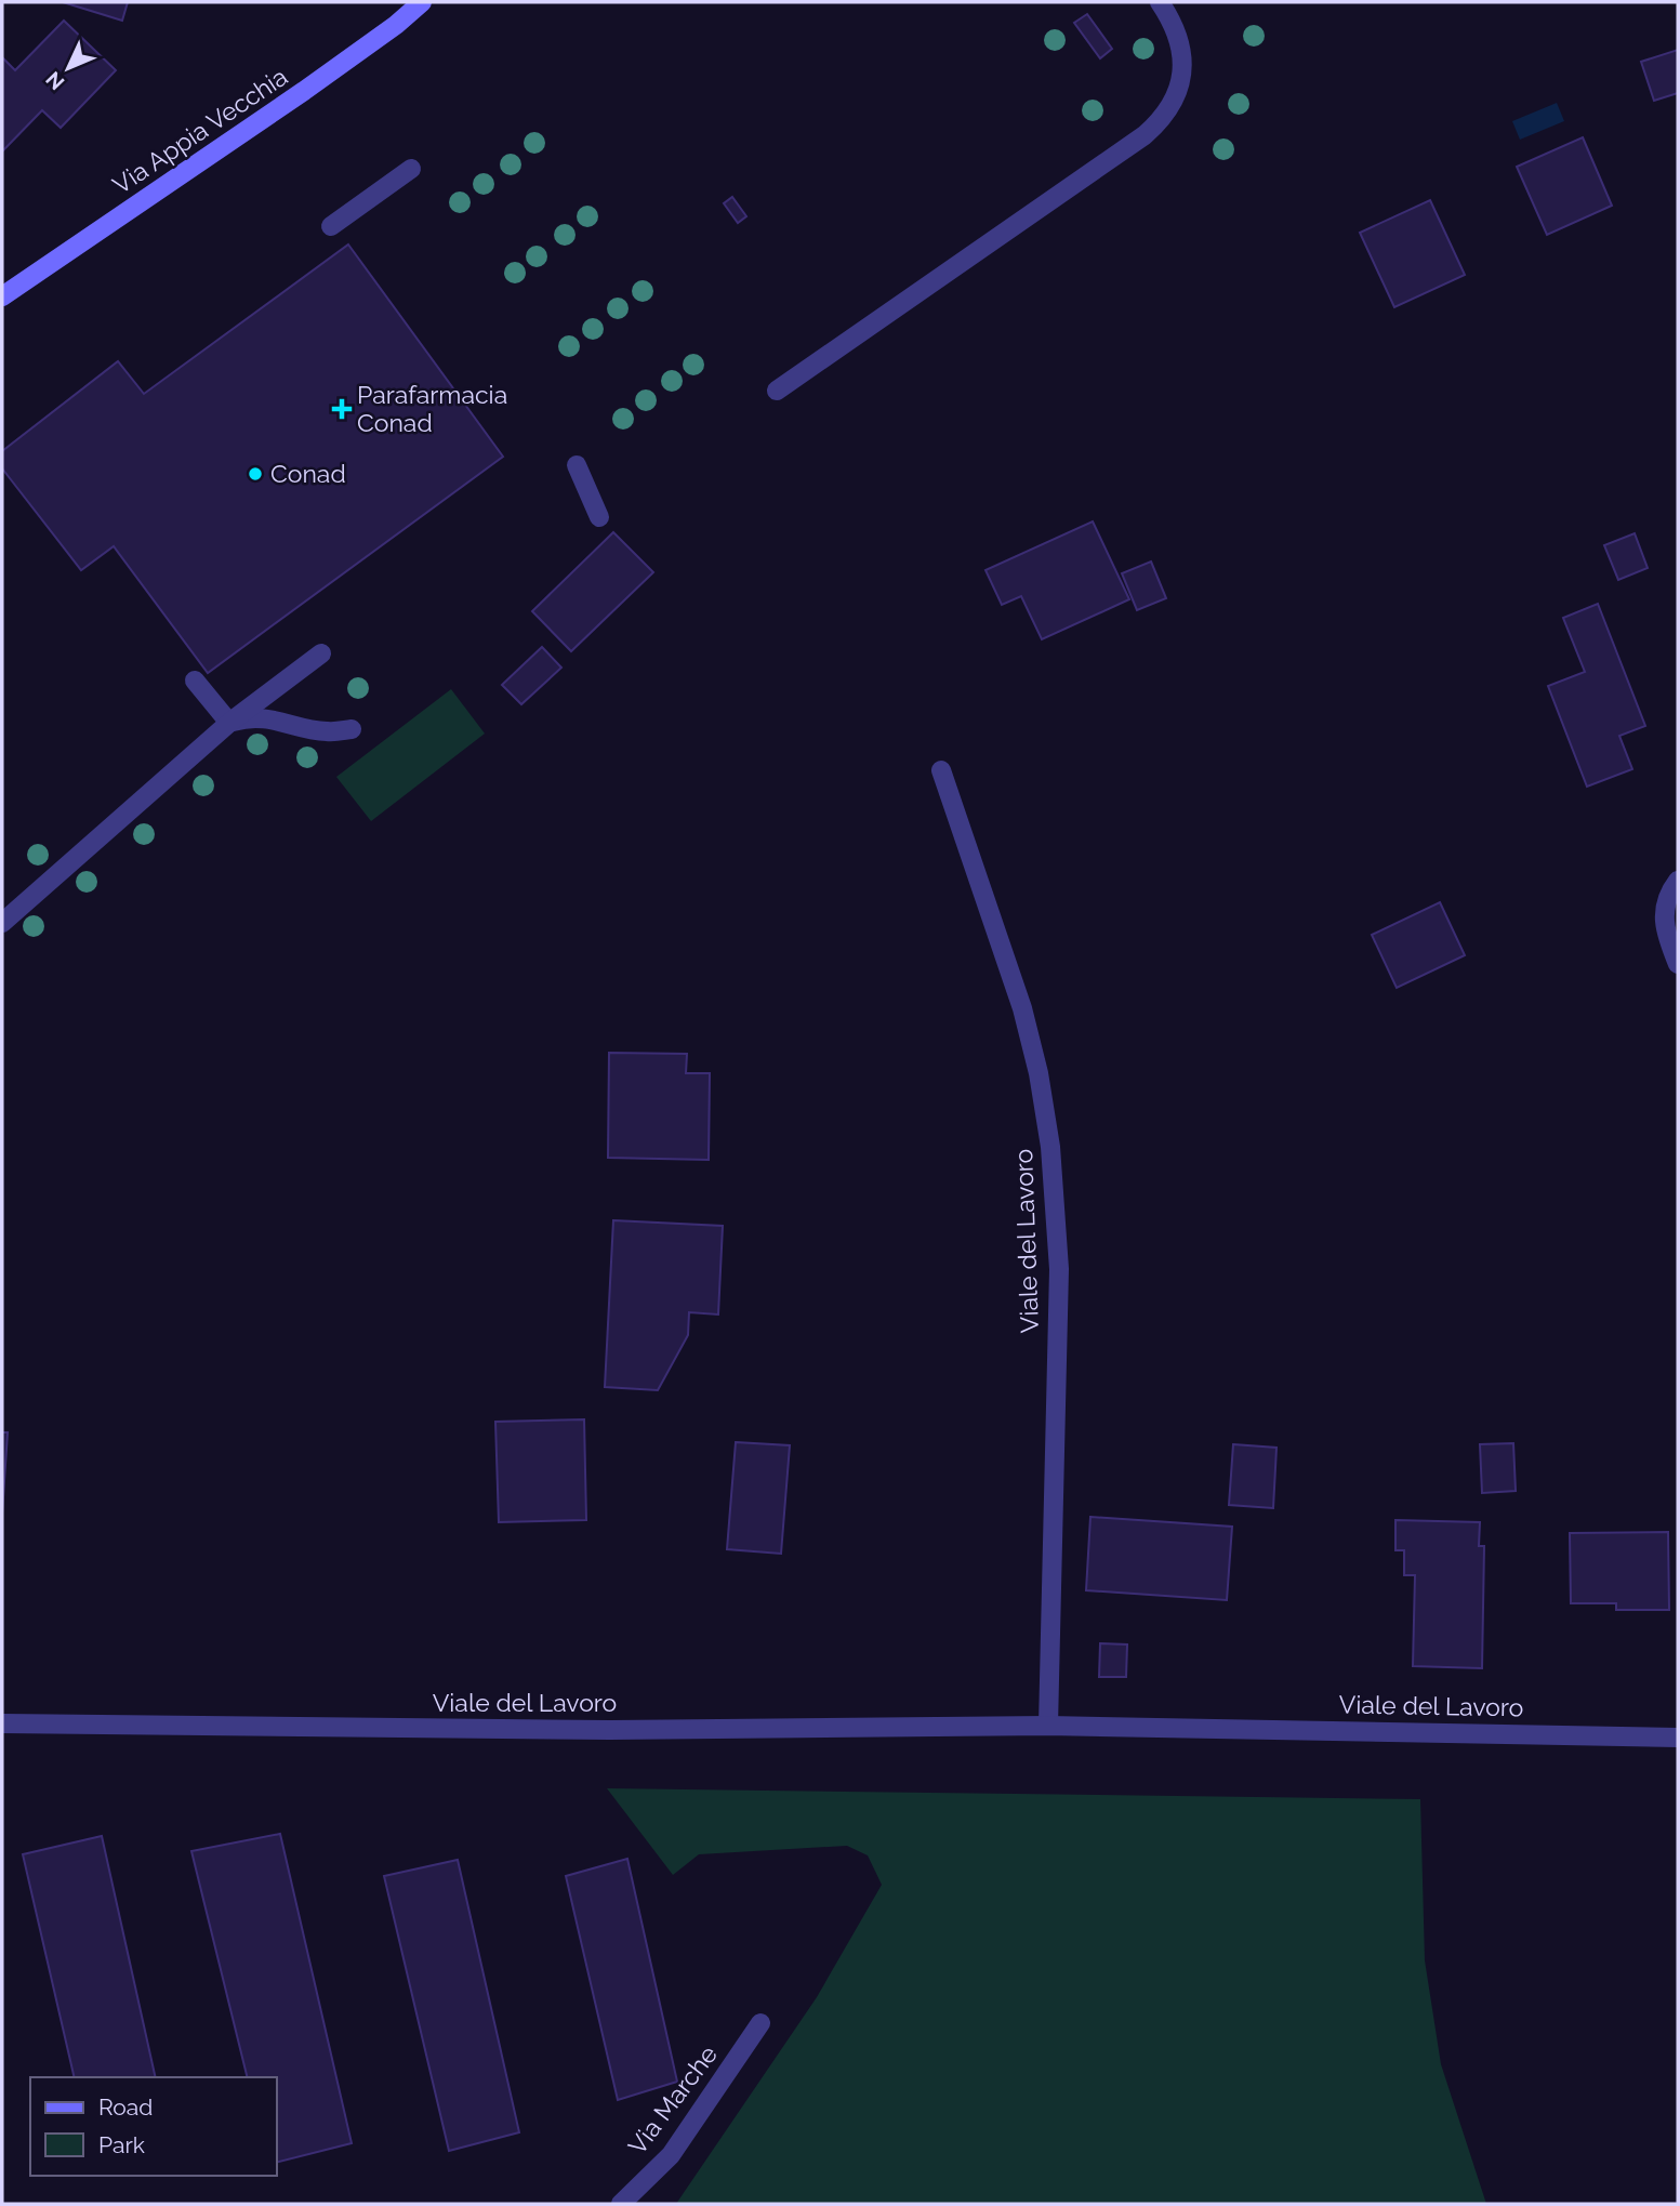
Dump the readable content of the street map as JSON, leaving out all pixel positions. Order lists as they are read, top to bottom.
{
  "streets": {
    "main road": ["Via Appia Vecchia"],
    "street": ["Viale del Lavoro", "Via Marche"]
  },
  "places": {
    "health": ["Parafarmacia Conad"],
    "other": ["Conad"]
  },
  "legend": ["Road", "Park"],
  "north": "bottom left"
}
